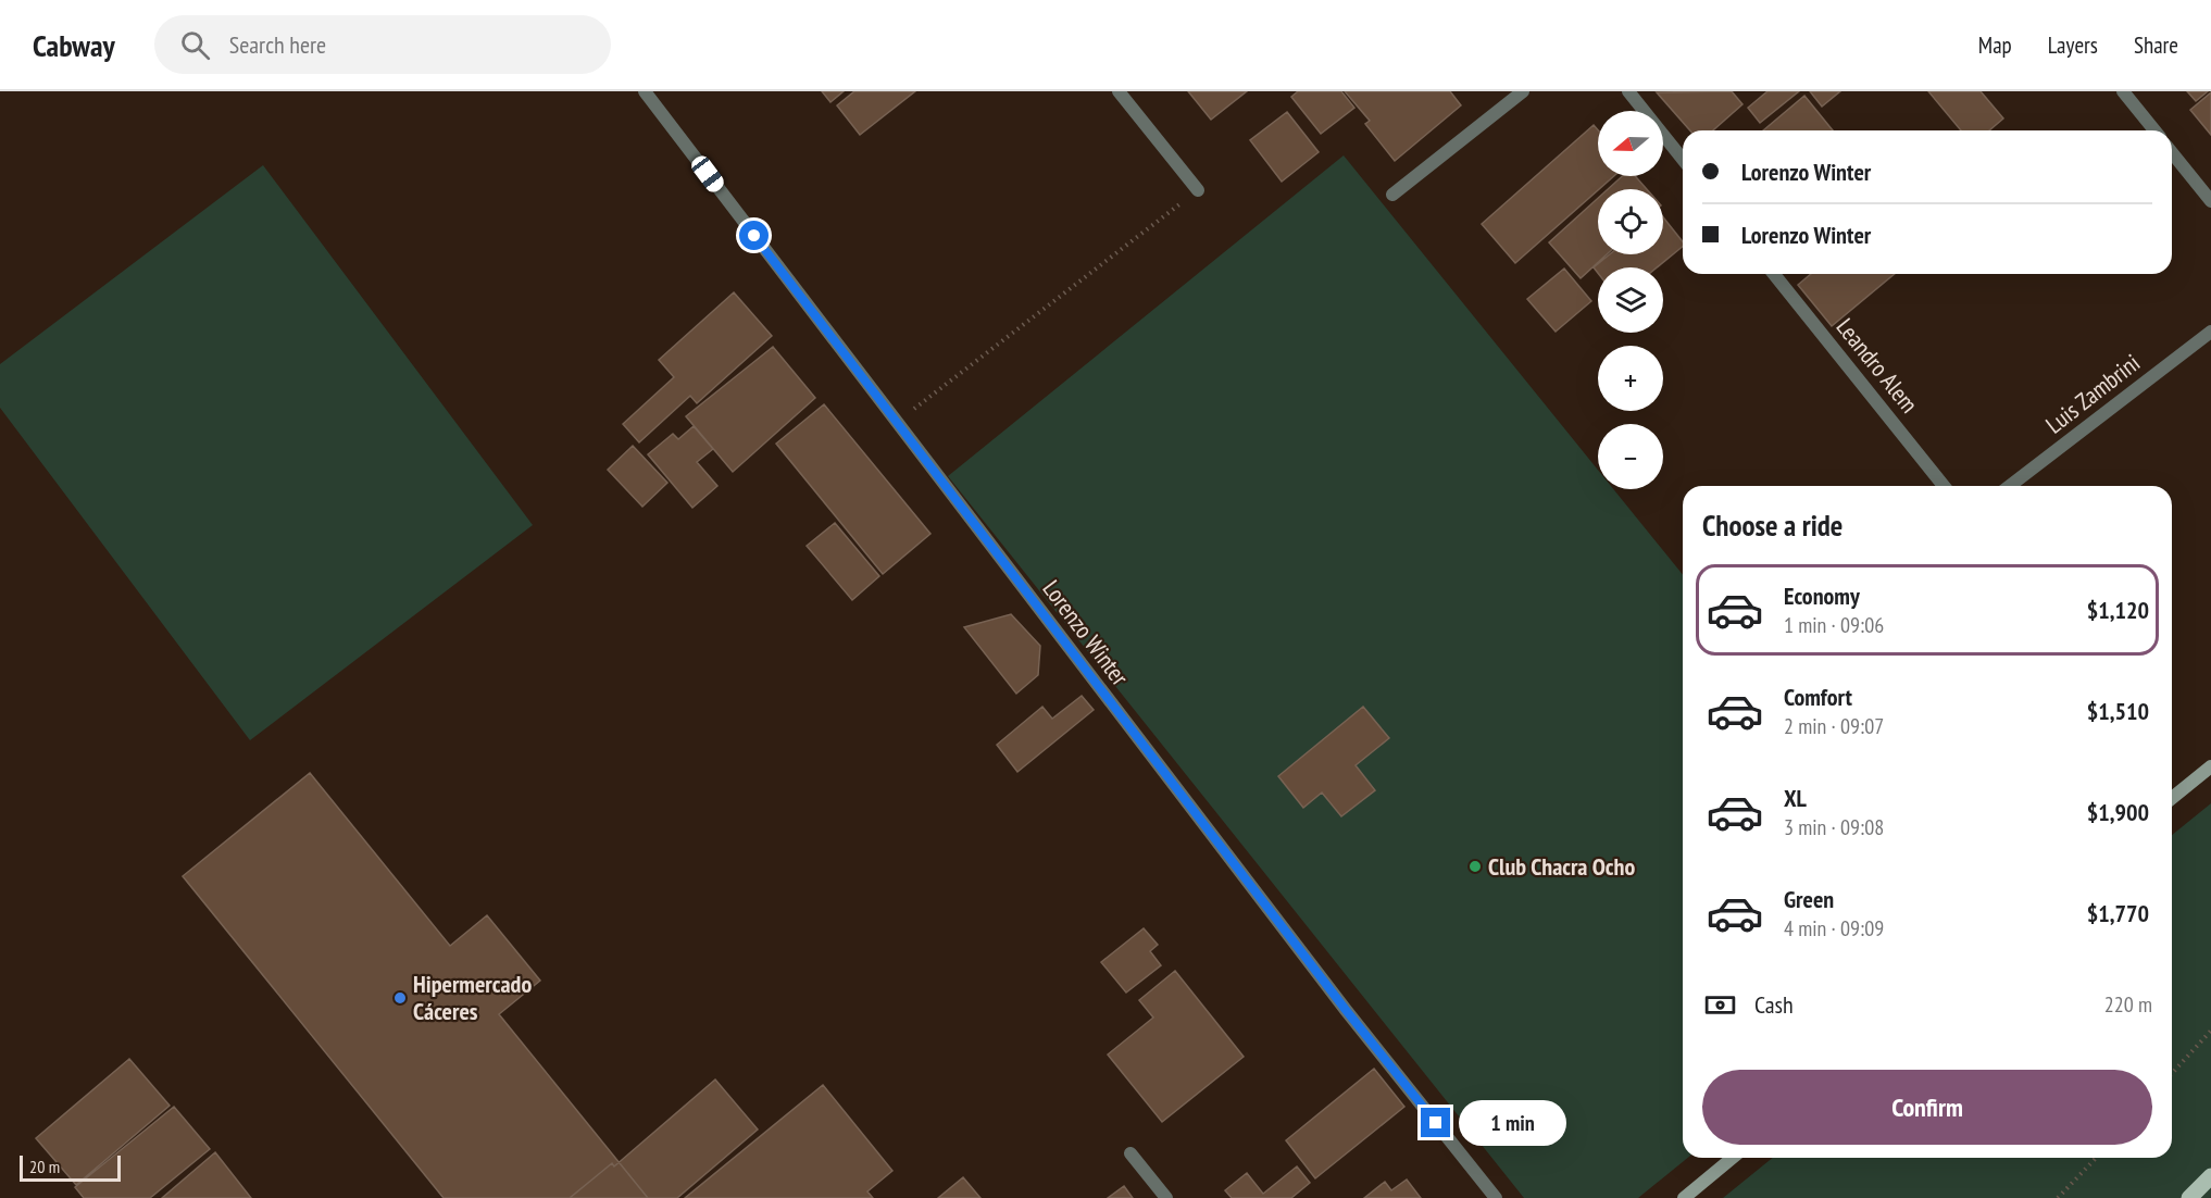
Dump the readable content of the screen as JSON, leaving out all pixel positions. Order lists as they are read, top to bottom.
{
  "streets": {
    "street": ["Leandro Alem", "Luis Zambrini", "Lorenzo Winter"]
  },
  "places": ["Club Chacra Ocho", "Hipermercado Cáceres"],
  "scale_bar": "20 m",
  "north": "left",
  "page": {
    "header": "Cabway",
    "search": "Search here",
    "nav": ["Map", "Layers", "Share"],
    "map_buttons": ["+", "−"],
    "banner": ["Lorenzo Winter", "Lorenzo Winter"],
    "heading": "Choose a ride",
    "list": [
      {
        "name": "Economy",
        "note": "1 min · 09:06",
        "value": "$1,120"
      },
      {
        "name": "Comfort",
        "note": "2 min · 09:07",
        "value": "$1,510"
      },
      {
        "name": "XL",
        "note": "3 min · 09:08",
        "value": "$1,900"
      },
      {
        "name": "Green",
        "note": "4 min · 09:09",
        "value": "$1,770"
      }
    ],
    "pay": ["Cash", "220 m"],
    "buttons": "Confirm",
    "bubble": "1 min",
    "scale": "20 m"
  }
}
